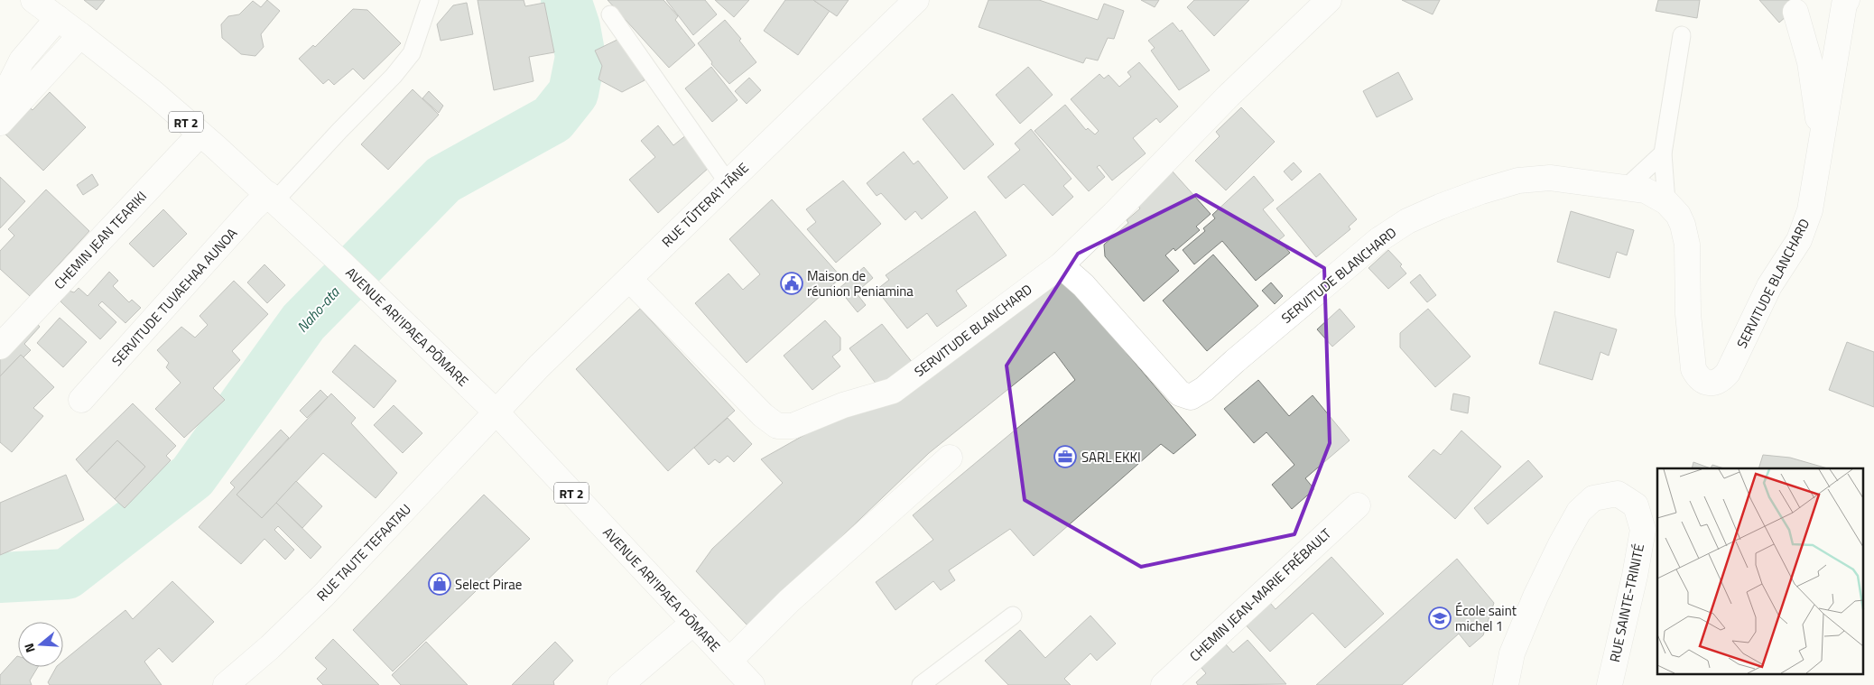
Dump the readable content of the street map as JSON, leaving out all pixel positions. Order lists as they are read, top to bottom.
{
  "streets": {
    "street": [
      "RT 2",
      "RUE TŪTERA'I TĀNE",
      "CHEMIN JEAN TEARIKI",
      "SERVITUDE BLANCHARD",
      "SERVITUDE TUVAEHAA AUNOA",
      "AVENUE ARI'IPAEA PŌMARE",
      "RUE TAUTE TEFAATAU",
      "CHEMIN JEAN-MARIE FRÉBAULT",
      "RUE SAINTE-TRINITÉ"
    ]
  },
  "crossings": [
    ["RUE TŪTERA'I TĀNE", "SERVITUDE BLANCHARD"],
    ["RUE TŪTERA'I TĀNE", "AVENUE ARI'IPAEA PŌMARE"],
    ["RUE TŪTERA'I TĀNE", "RUE TAUTE TEFAATAU"],
    ["CHEMIN JEAN TEARIKI", "AVENUE ARI'IPAEA PŌMARE"],
    ["SERVITUDE TUVAEHAA AUNOA", "AVENUE ARI'IPAEA PŌMARE"],
    ["AVENUE ARI'IPAEA PŌMARE", "RUE TAUTE TEFAATAU"]
  ],
  "water": ["Naho-ata"],
  "places": {
    "public building": ["Maison de réunion Peniamina"],
    "office": ["SARL EKKI"],
    "shop": ["Select Pirae"],
    "school or university": ["École saint michel 1"]
  },
  "north": "left"
}
